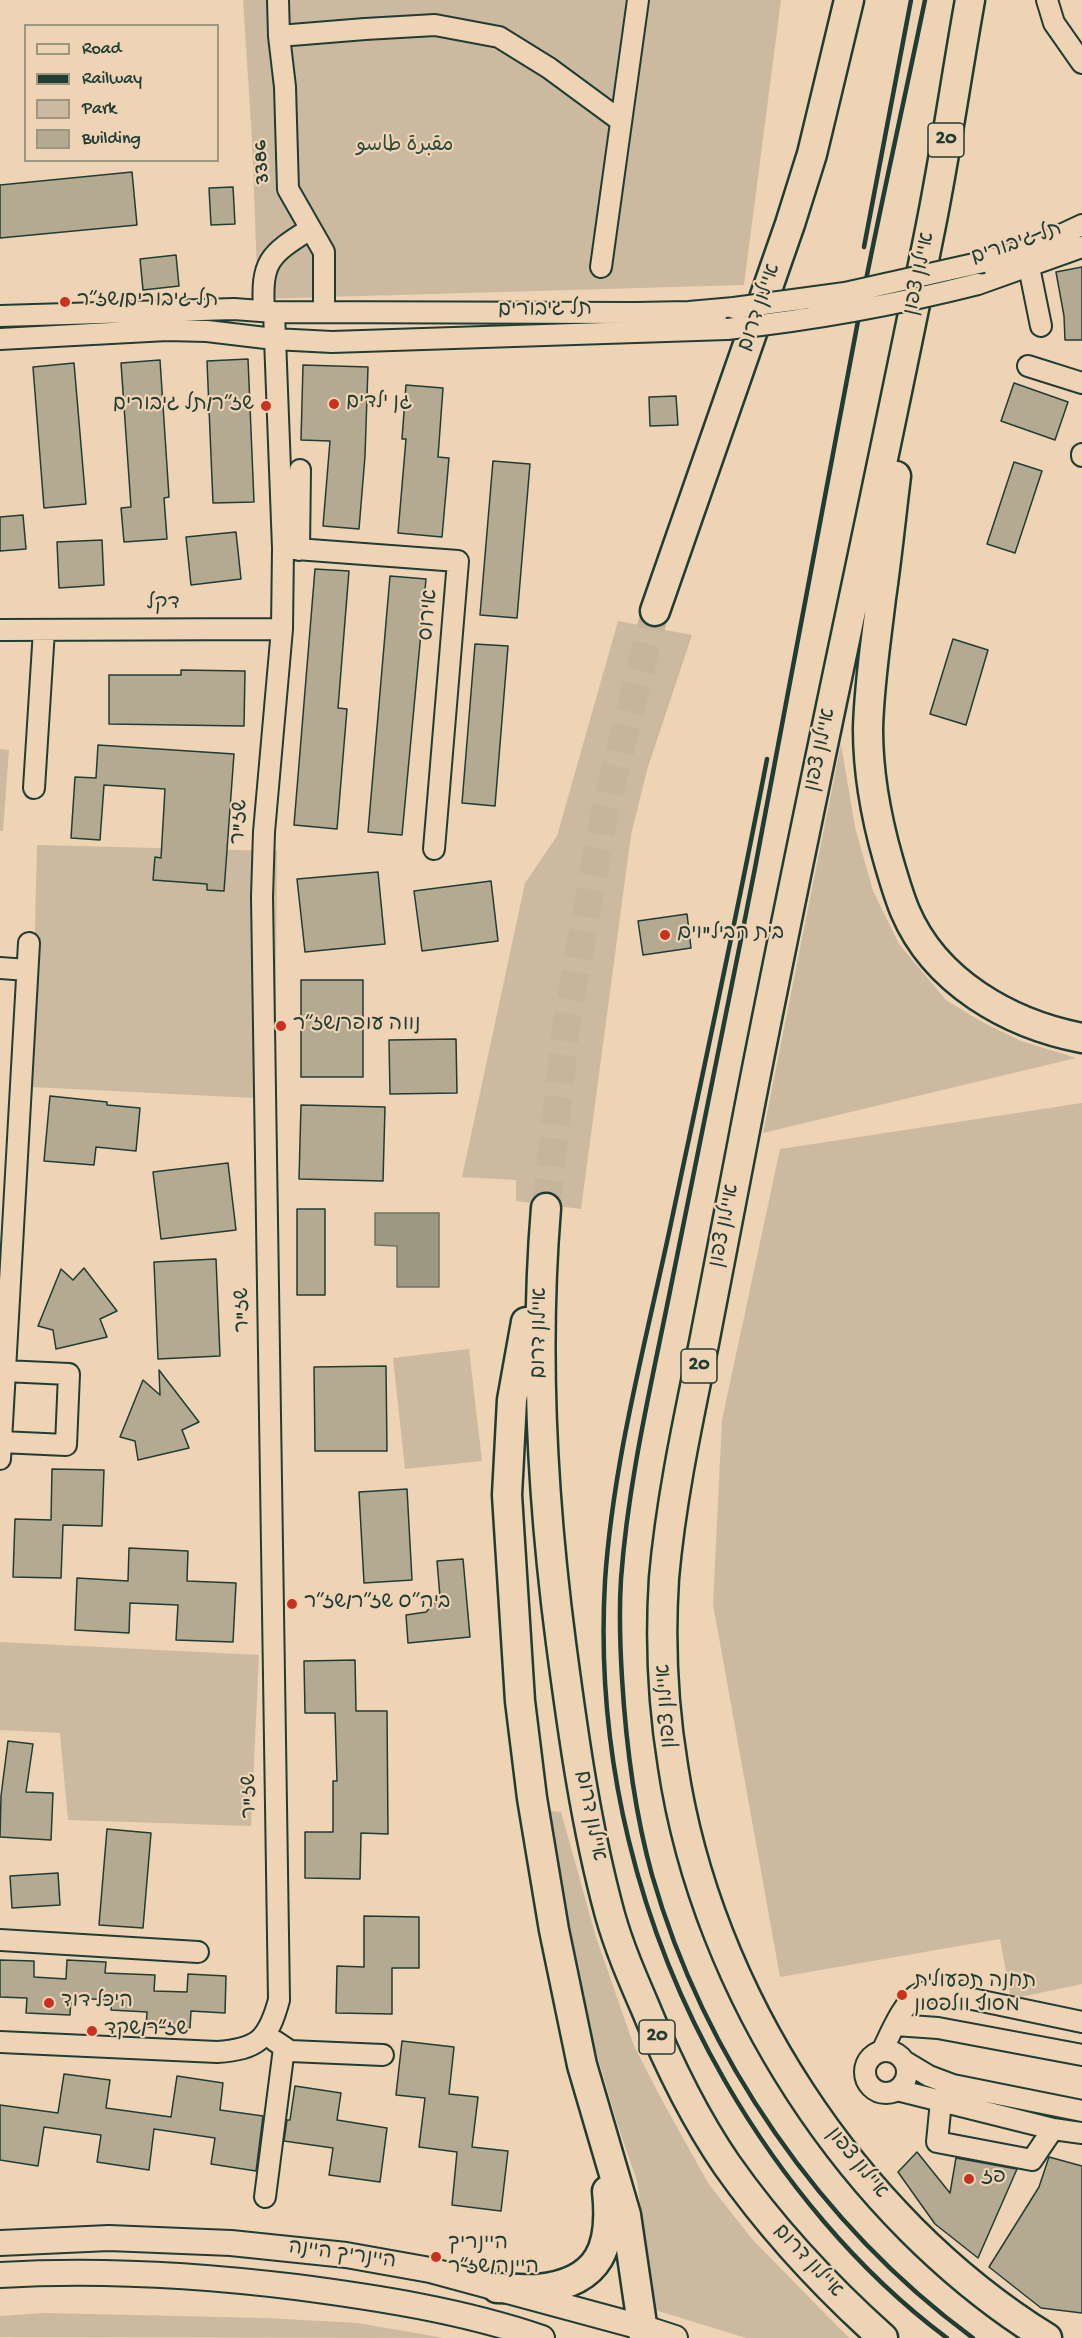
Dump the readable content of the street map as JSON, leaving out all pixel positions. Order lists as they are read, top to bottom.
{
  "streets": {
    "highway": ["20", "איילון צפון", "איילון דרום"],
    "main road": ["היינריך היינה"],
    "street": [
      "3386",
      "תל גיבורים",
      "דקל",
      "אירוס",
      "שז\"ר"
    ]
  },
  "crossings": [
    ["3386", "תל גיבורים"],
    ["3386", "שז\"ר"],
    ["תל גיבורים", "שז\"ר"],
    ["דקל", "שז\"ר"],
    ["אירוס", "שז\"ר"]
  ],
  "parks": ["مقبرة طاسو"],
  "places": [
    "תל גיבורים/שז״ר",
    "גן ילדים",
    "שז״ר/תל גיבורים",
    "בית הביל\"וים",
    "נווה עופר/שז״ר",
    "ביה״ס שז״ר/שז״ר",
    "תחנה תפעולית מסוף וולפסון",
    "היכל דוד",
    "שז״ר/שקד",
    "פז",
    "היינריך היינה/שז״ר"
  ],
  "legend": [
    "Road",
    "Railway",
    "Park",
    "Building"
  ]
}
